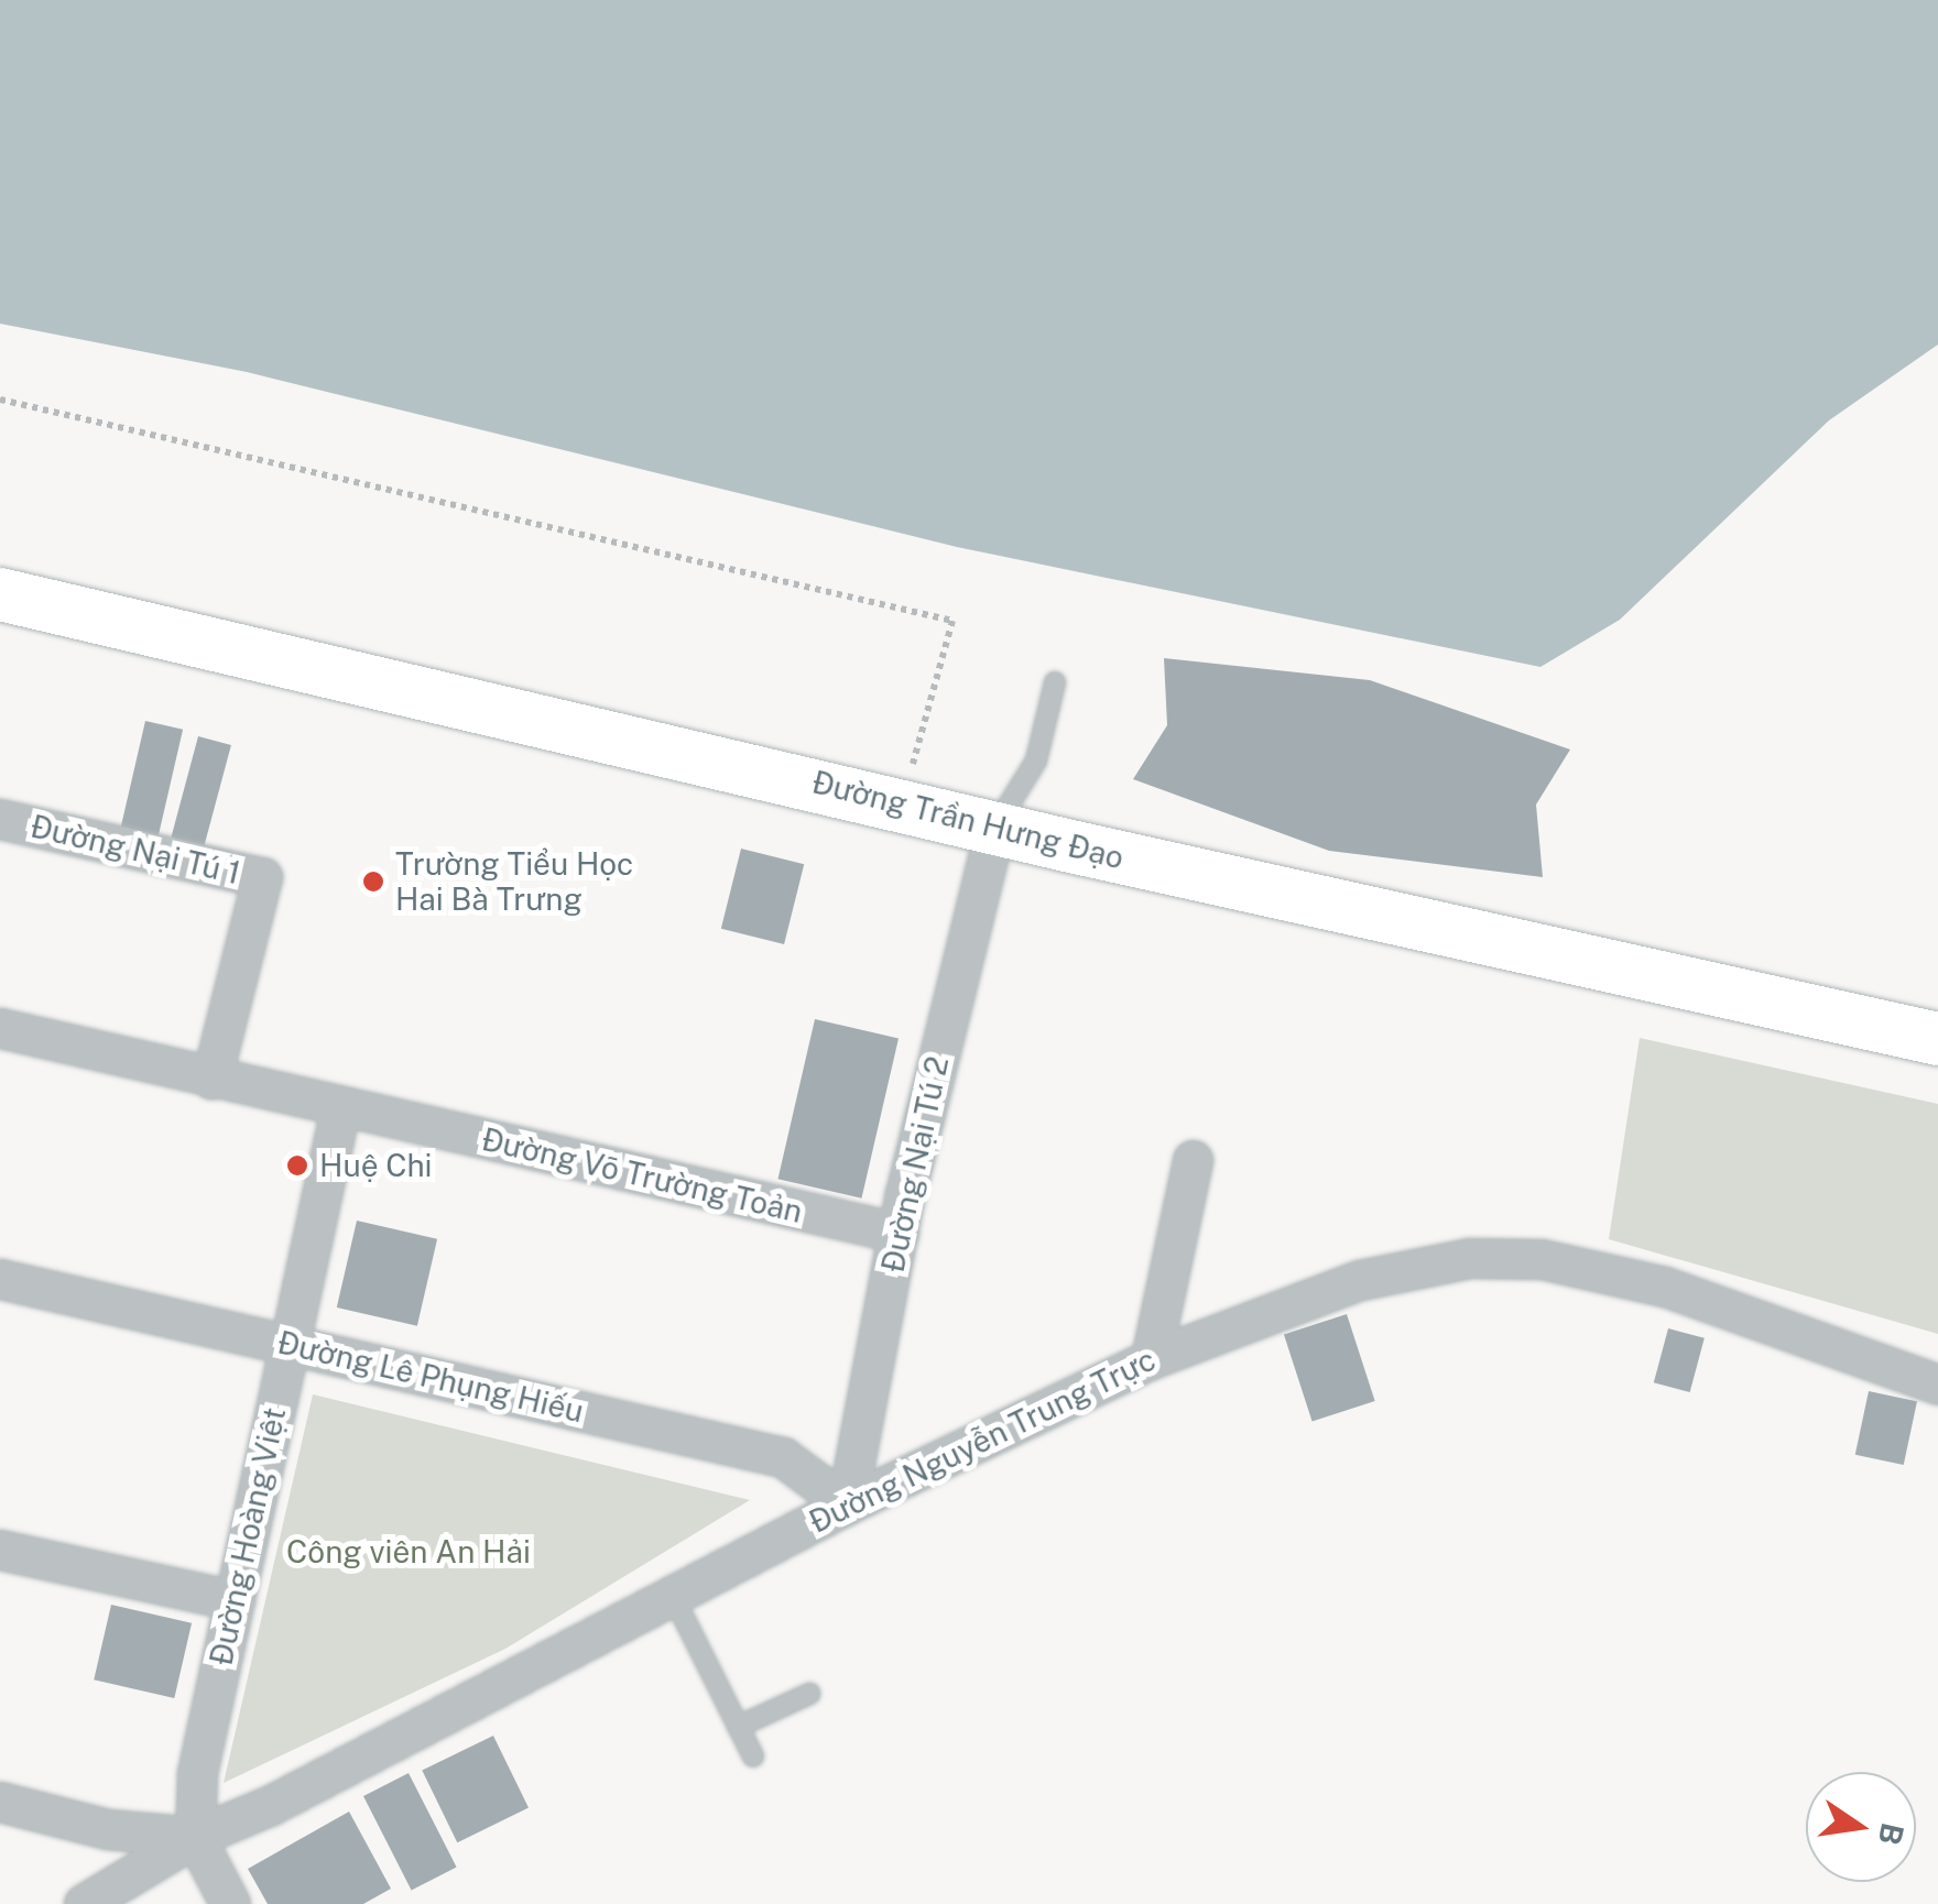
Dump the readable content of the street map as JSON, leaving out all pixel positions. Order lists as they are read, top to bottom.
{
  "streets": {
    "main road": ["Đường Trần Hưng Đạo"],
    "street": [
      "Đường Nại Tú 1",
      "Đường Nại Tú 2",
      "Đường Võ Trường Toản",
      "Đường Lê Phụng Hiếu",
      "Đường Nguyễn Trung Trực",
      "Đường Hoàng Việt"
    ]
  },
  "crossings": [
    ["Đường Trần Hưng Đạo", "Đường Nại Tú 2"],
    ["Đường Nại Tú 1", "Đường Võ Trường Toản"],
    ["Đường Nại Tú 2", "Đường Võ Trường Toản"],
    ["Đường Nại Tú 2", "Đường Lê Phụng Hiếu"],
    ["Đường Nại Tú 2", "Đường Nguyễn Trung Trực"],
    ["Đường Võ Trường Toản", "Đường Hoàng Việt"],
    ["Đường Lê Phụng Hiếu", "Đường Nguyễn Trung Trực"],
    ["Đường Lê Phụng Hiếu", "Đường Hoàng Việt"],
    ["Đường Nguyễn Trung Trực", "Đường Hoàng Việt"]
  ],
  "parks": ["Công viên An Hải"],
  "places": ["Trường Tiểu Học Hai Bà Trưng", "Huệ Chi"],
  "north": "right"
}
